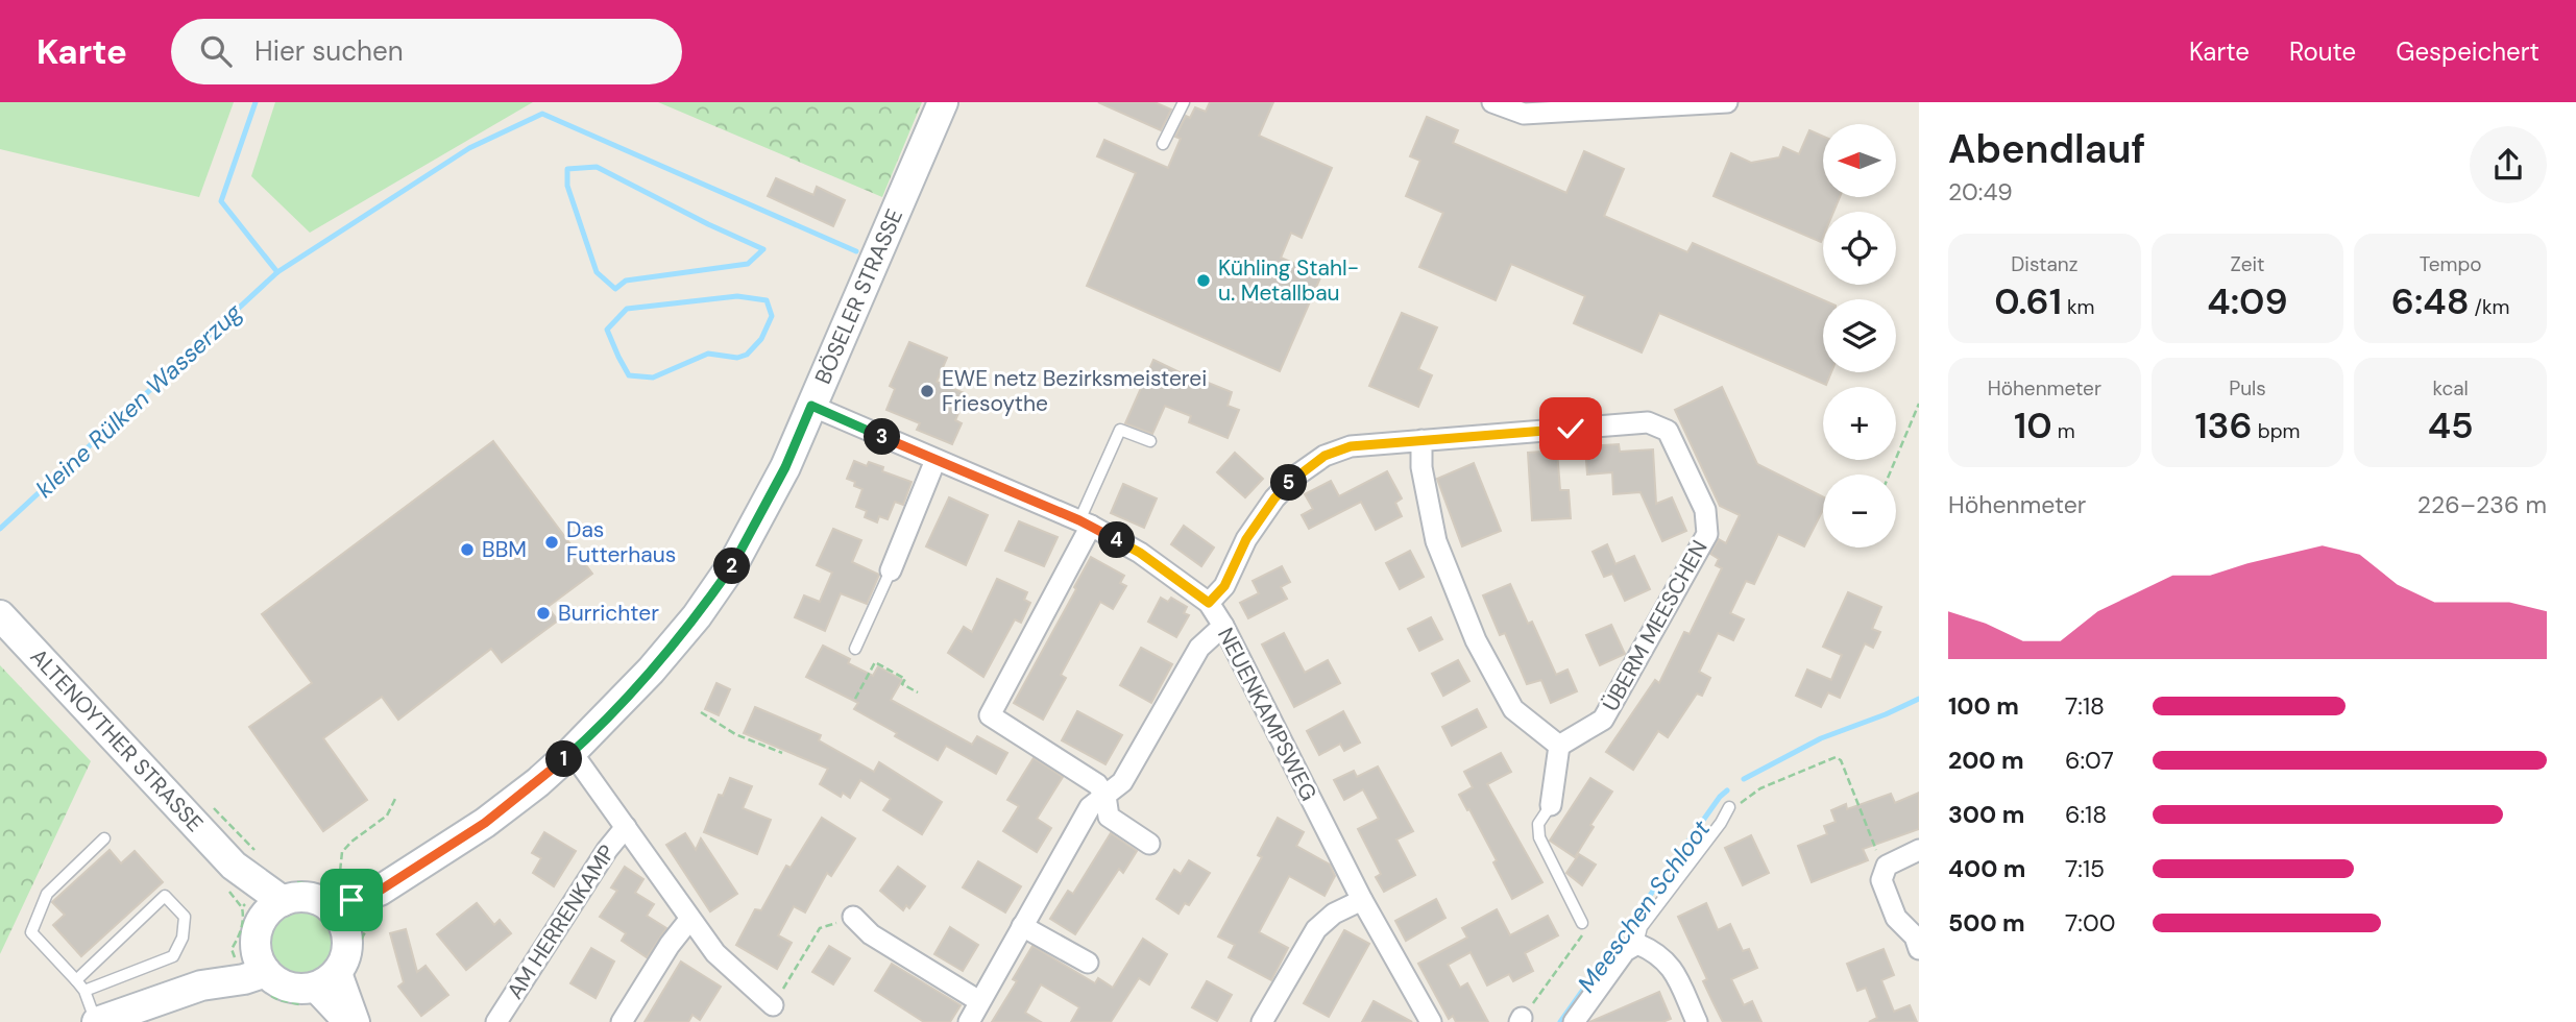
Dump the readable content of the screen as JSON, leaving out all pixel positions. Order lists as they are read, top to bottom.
{
  "streets": {
    "main road": ["BÖSELER STRASSE", "ALTENOYTHER STRASSE"],
    "street": ["ÜBERM MEESCHEN", "NEUENKAMPSWEG", "AM HERRENKAMP"]
  },
  "crossings": [
    ["BÖSELER STRASSE", "NEUENKAMPSWEG"],
    ["BÖSELER STRASSE", "AM HERRENKAMP"],
    ["ÜBERM MEESCHEN", "NEUENKAMPSWEG"]
  ],
  "water": ["kleine Rülken Wasserzug", "Meeschen Schloot"],
  "places": [
    "Kühling Stahl- u. Metallbau",
    "EWE netz Bezirksmeisterei Friesoythe",
    "Das Futterhaus",
    "BBM",
    "Burrichter"
  ],
  "north": "left",
  "page": {
    "header": "Karte",
    "search": "Hier suchen",
    "nav": ["Karte", "Route", "Gespeichert"],
    "heading": ["Abendlauf", "20:49"],
    "map_buttons": ["+", "−"],
    "stats": [
      ["Distanz", "0.61 km"],
      ["Zeit", "4:09"],
      ["Tempo", "6:48 /km"],
      ["Höhenmeter", "10 m"],
      ["Puls", "136 bpm"],
      ["kcal", "45"]
    ],
    "pins": [
      "3",
      "5",
      "4",
      "2",
      "1"
    ],
    "chart": ["Höhenmeter", "226–236 m"],
    "list": [
      {
        "name": "100 m",
        "note": "7:18"
      },
      {
        "name": "200 m",
        "note": "6:07"
      },
      {
        "name": "300 m",
        "note": "6:18"
      },
      {
        "name": "400 m",
        "note": "7:15"
      },
      {
        "name": "500 m",
        "note": "7:00"
      }
    ]
  }
}
